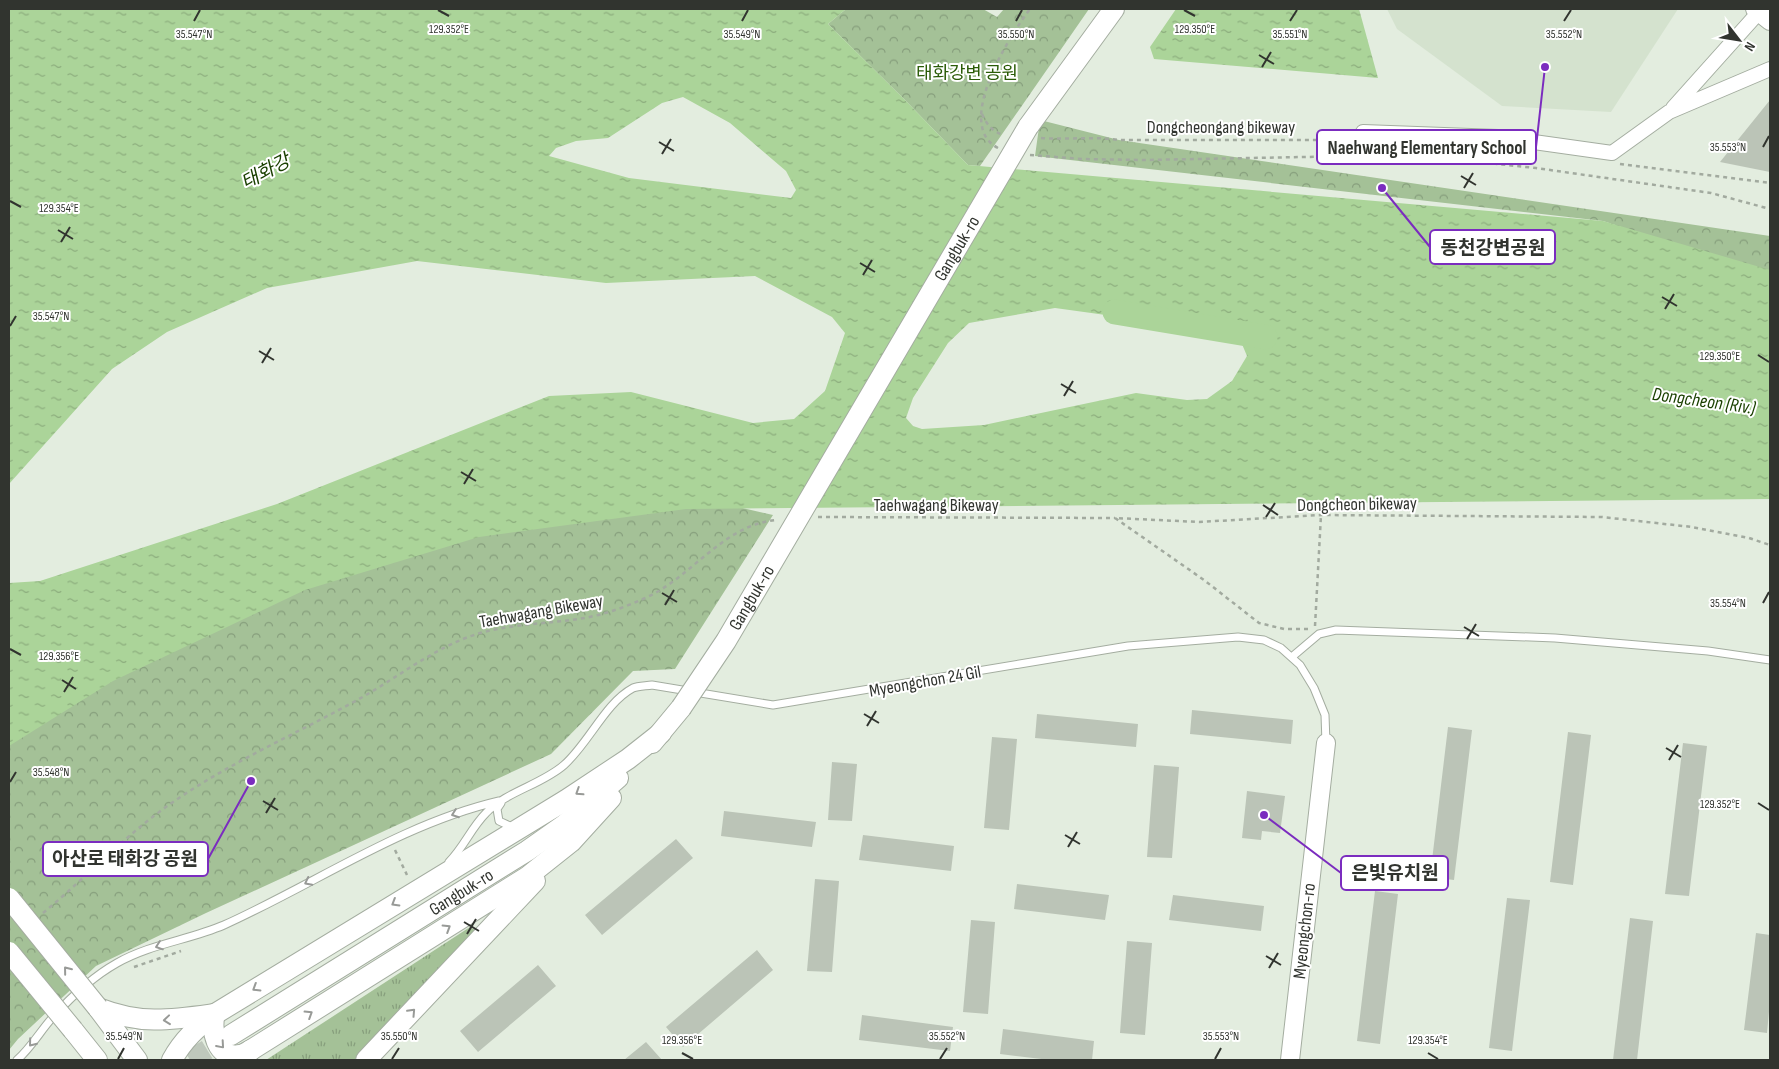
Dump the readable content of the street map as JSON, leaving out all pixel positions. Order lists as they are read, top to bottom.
{
  "streets": {
    "main road": ["Gangbuk-ro"],
    "street": ["Myeongchon-ro"],
    "lane": ["Myeongchon 24 Gil"],
    "path": ["Dongcheongang bikeway", "Dongcheon bikeway", "Taehwagang Bikeway"]
  },
  "crossings": [
    ["Dongcheongang bikeway", "Gangbuk-ro"],
    ["Dongcheon bikeway", "Taehwagang Bikeway"],
    ["Myeongchon 24 Gil", "Myeongchon-ro"]
  ],
  "water": ["태화강", "Dongcheon (Riv.)"],
  "parks": ["태화강변 공원"],
  "places": [
    "Naehwang Elementary School",
    "동천강변공원",
    "아산로 태화강 공원",
    "은빛유치원"
  ],
  "north": "bottom right",
  "coordinates": [
    "129.352°E",
    "129.350°E",
    "35.547°N",
    "35.549°N",
    "35.550°N",
    "35.551°N",
    "35.552°N",
    "35.553°N",
    "129.354°E",
    "35.554°N",
    "129.356°E",
    "35.548°N"
  ]
}
